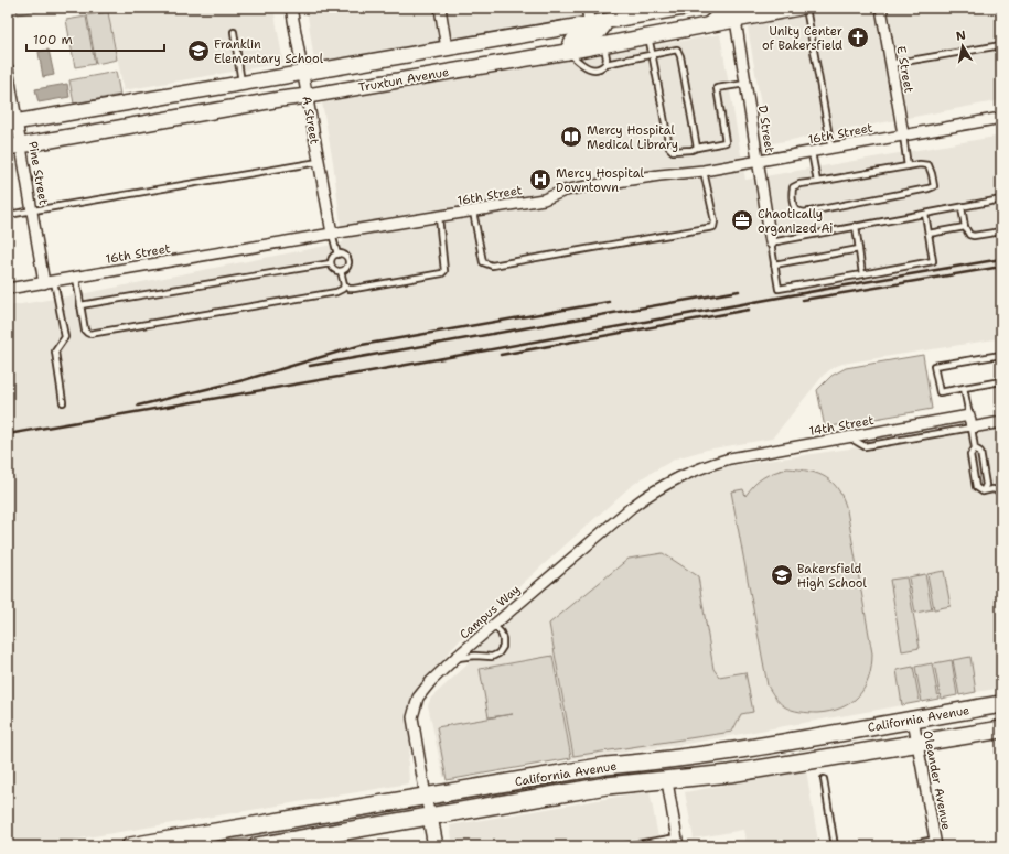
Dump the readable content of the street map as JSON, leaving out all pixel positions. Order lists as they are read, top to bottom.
{
  "streets": {
    "main road": ["Truxtun Avenue", "California Avenue"],
    "street": [
      "E Street",
      "A Street",
      "D Street",
      "16th Street",
      "Pine Street",
      "14th Street",
      "Campus Way",
      "Oleander Avenue"
    ]
  },
  "crossings": [
    ["E Street", "16th Street"],
    ["Truxtun Avenue", "A Street"],
    ["Truxtun Avenue", "D Street"],
    ["Truxtun Avenue", "Pine Street"],
    ["A Street", "16th Street"],
    ["D Street", "16th Street"],
    ["16th Street", "Pine Street"],
    ["14th Street", "Campus Way"],
    ["Campus Way", "California Avenue"],
    ["California Avenue", "Oleander Avenue"]
  ],
  "places": {
    "church": ["Unity Center of Bakersfield"],
    "school or university": ["Franklin Elementary School", "Bakersfield High School"],
    "library": ["Mercy Hospital Medical Library"],
    "hospital": ["Mercy Hospital Downtown"],
    "office": ["Chaotically organized Ai"]
  },
  "scale_bar": "100 m",
  "north": "top"
}
